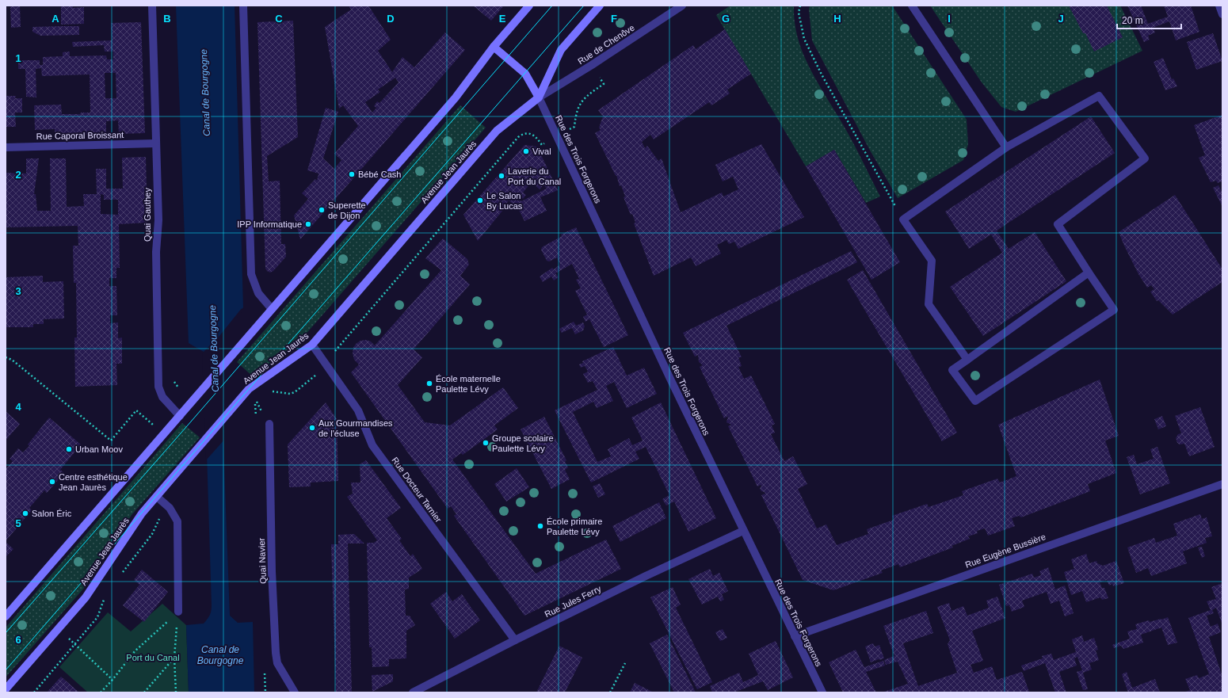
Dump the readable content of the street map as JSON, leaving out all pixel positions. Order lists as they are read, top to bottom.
{
  "streets": {
    "main road": ["Avenue Jean Jaurès"],
    "street": [
      "Rue de Chenôve",
      "Rue Caporal Broissant",
      "Rue des Trois Forgerons",
      "Quai Gauthey",
      "Rue Docteur Tarnier",
      "Rue Eugène Bussière",
      "Quai Navier",
      "Rue Jules Ferry"
    ]
  },
  "crossings": [
    ["Rue de Chenôve", "Rue des Trois Forgerons"],
    ["Rue de Chenôve", "Avenue Jean Jaurès"],
    ["Rue Caporal Broissant", "Quai Gauthey"],
    ["Rue des Trois Forgerons", "Avenue Jean Jaurès"],
    ["Rue des Trois Forgerons", "Rue Eugène Bussière"],
    ["Rue des Trois Forgerons", "Rue Jules Ferry"],
    ["Avenue Jean Jaurès", "Rue Docteur Tarnier"],
    ["Rue Docteur Tarnier", "Rue Jules Ferry"]
  ],
  "water": ["Canal de Bourgogne"],
  "parks": ["Port du Canal"],
  "places": [
    "Vival",
    "Bébé Cash",
    "Laverie du Port du Canal",
    "Le Salon By Lucas",
    "Superette de Dijon",
    "IPP Informatique",
    "École maternelle Paulette Lévy",
    "Aux Gourmandises de l'écluse",
    "Groupe scolaire Paulette Lévy",
    "Urban Moov",
    "Centre esthétique Jean Jaurès",
    "Salon Éric",
    "École primaire Paulette Lévy"
  ],
  "scale_bar": "20 m",
  "grid": {
    "columns": [
      "A",
      "B",
      "C",
      "D",
      "E",
      "F",
      "G",
      "H",
      "I",
      "J"
    ],
    "rows": [
      "1",
      "2",
      "3",
      "4",
      "5",
      "6"
    ]
  }
}
